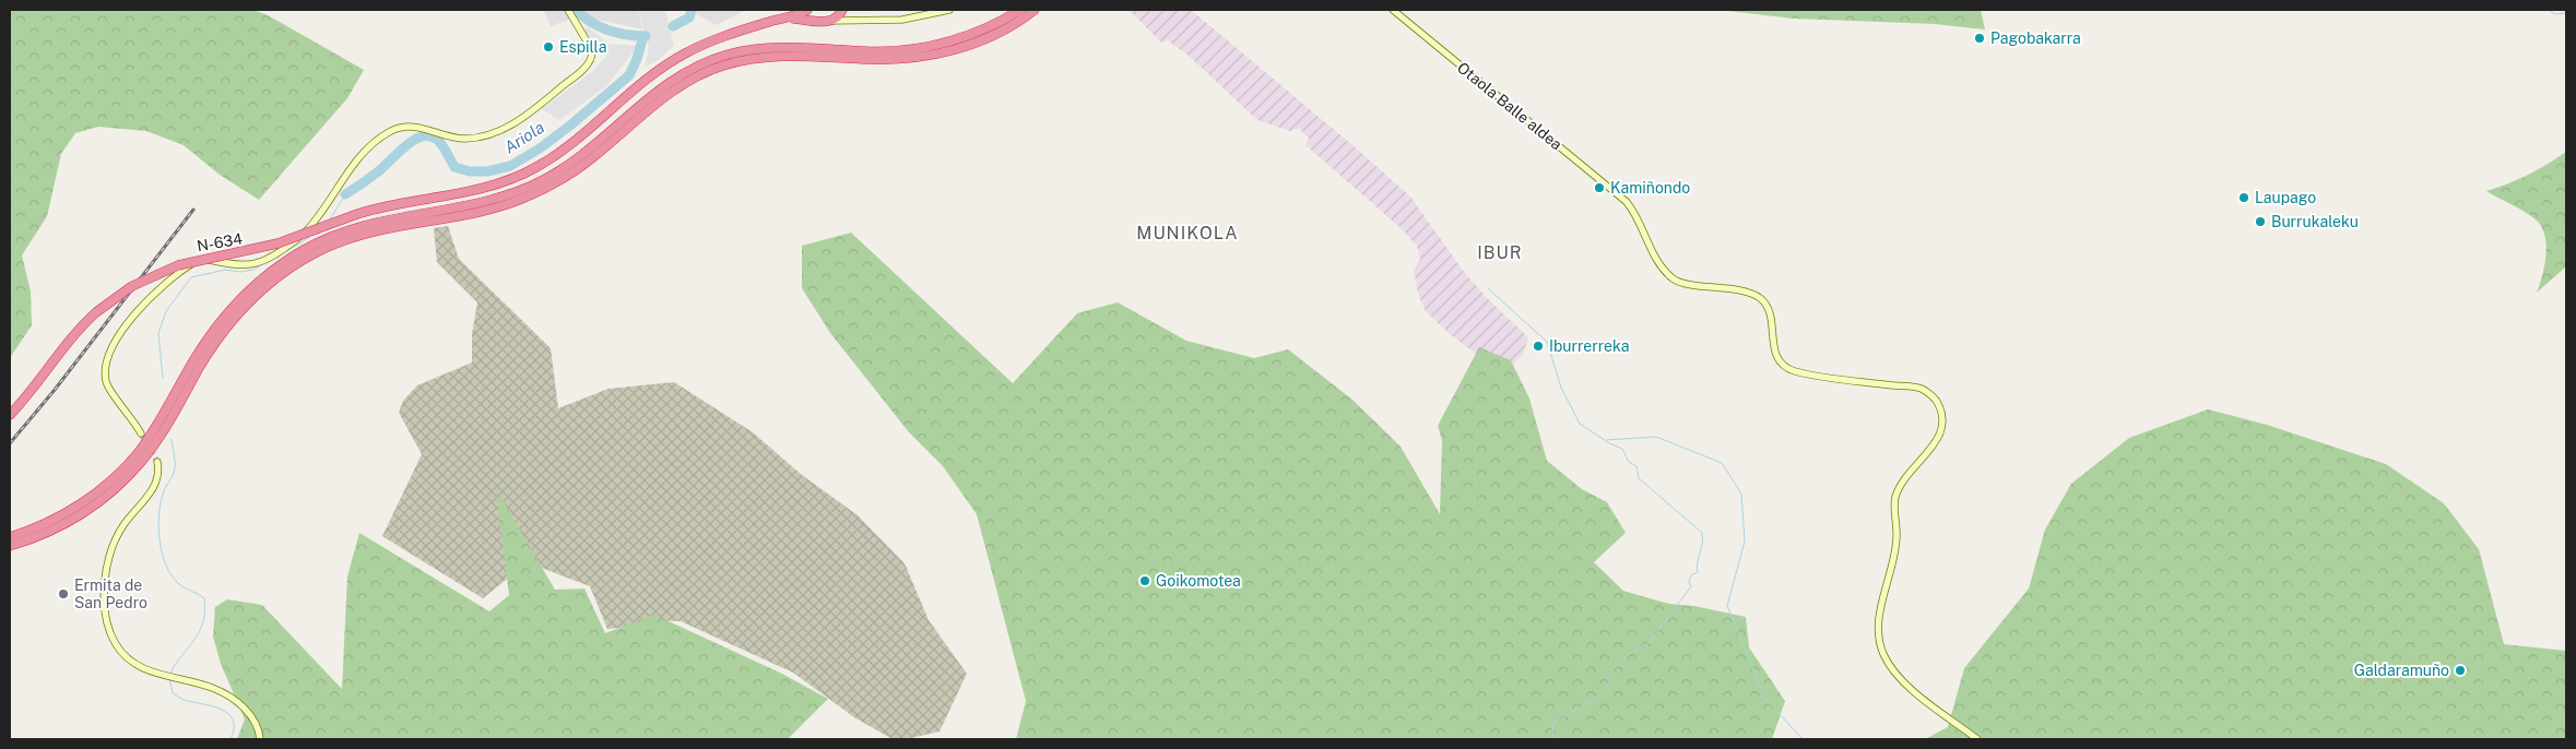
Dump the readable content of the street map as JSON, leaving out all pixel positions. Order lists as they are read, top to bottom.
{
  "streets": {
    "highway": ["N-634"],
    "street": ["Otaola Balle aldea"]
  },
  "districts": ["MUNIKOLA", "IBUR"],
  "water": ["Ariola"],
  "places": [
    "Pagobakarra",
    "Espilla",
    "Kamiñondo",
    "Laupago",
    "Burrukaleku",
    "Iburrerreka",
    "Goikomotea",
    "Ermita de San Pedro",
    "Galdaramuño"
  ]
}
